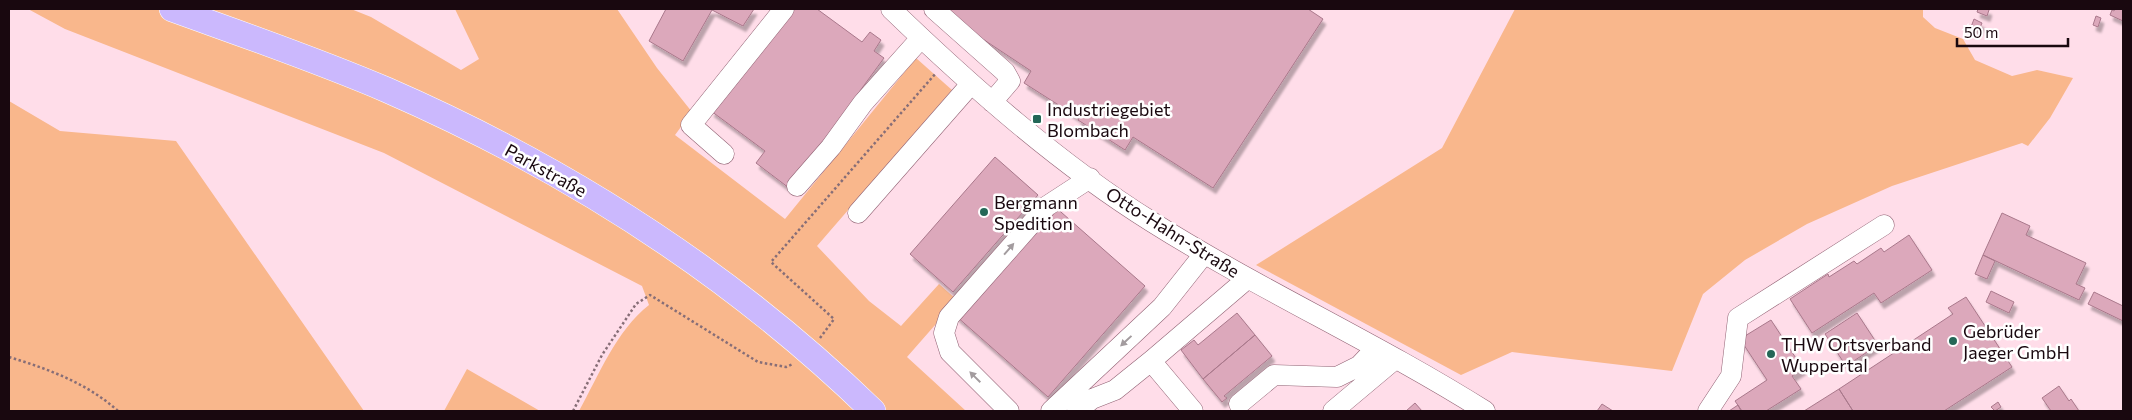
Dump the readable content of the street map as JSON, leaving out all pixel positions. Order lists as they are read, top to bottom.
{
  "streets": {
    "main road": ["Parkstraße"],
    "street": ["Otto-Hahn-Straße"]
  },
  "places": {
    "transit": ["Industriegebiet Blombach"],
    "other": ["Bergmann Spedition", "Gebrüder Jaeger GmbH", "THW Ortsverband Wuppertal"]
  },
  "scale_bar": "50 m"
}
